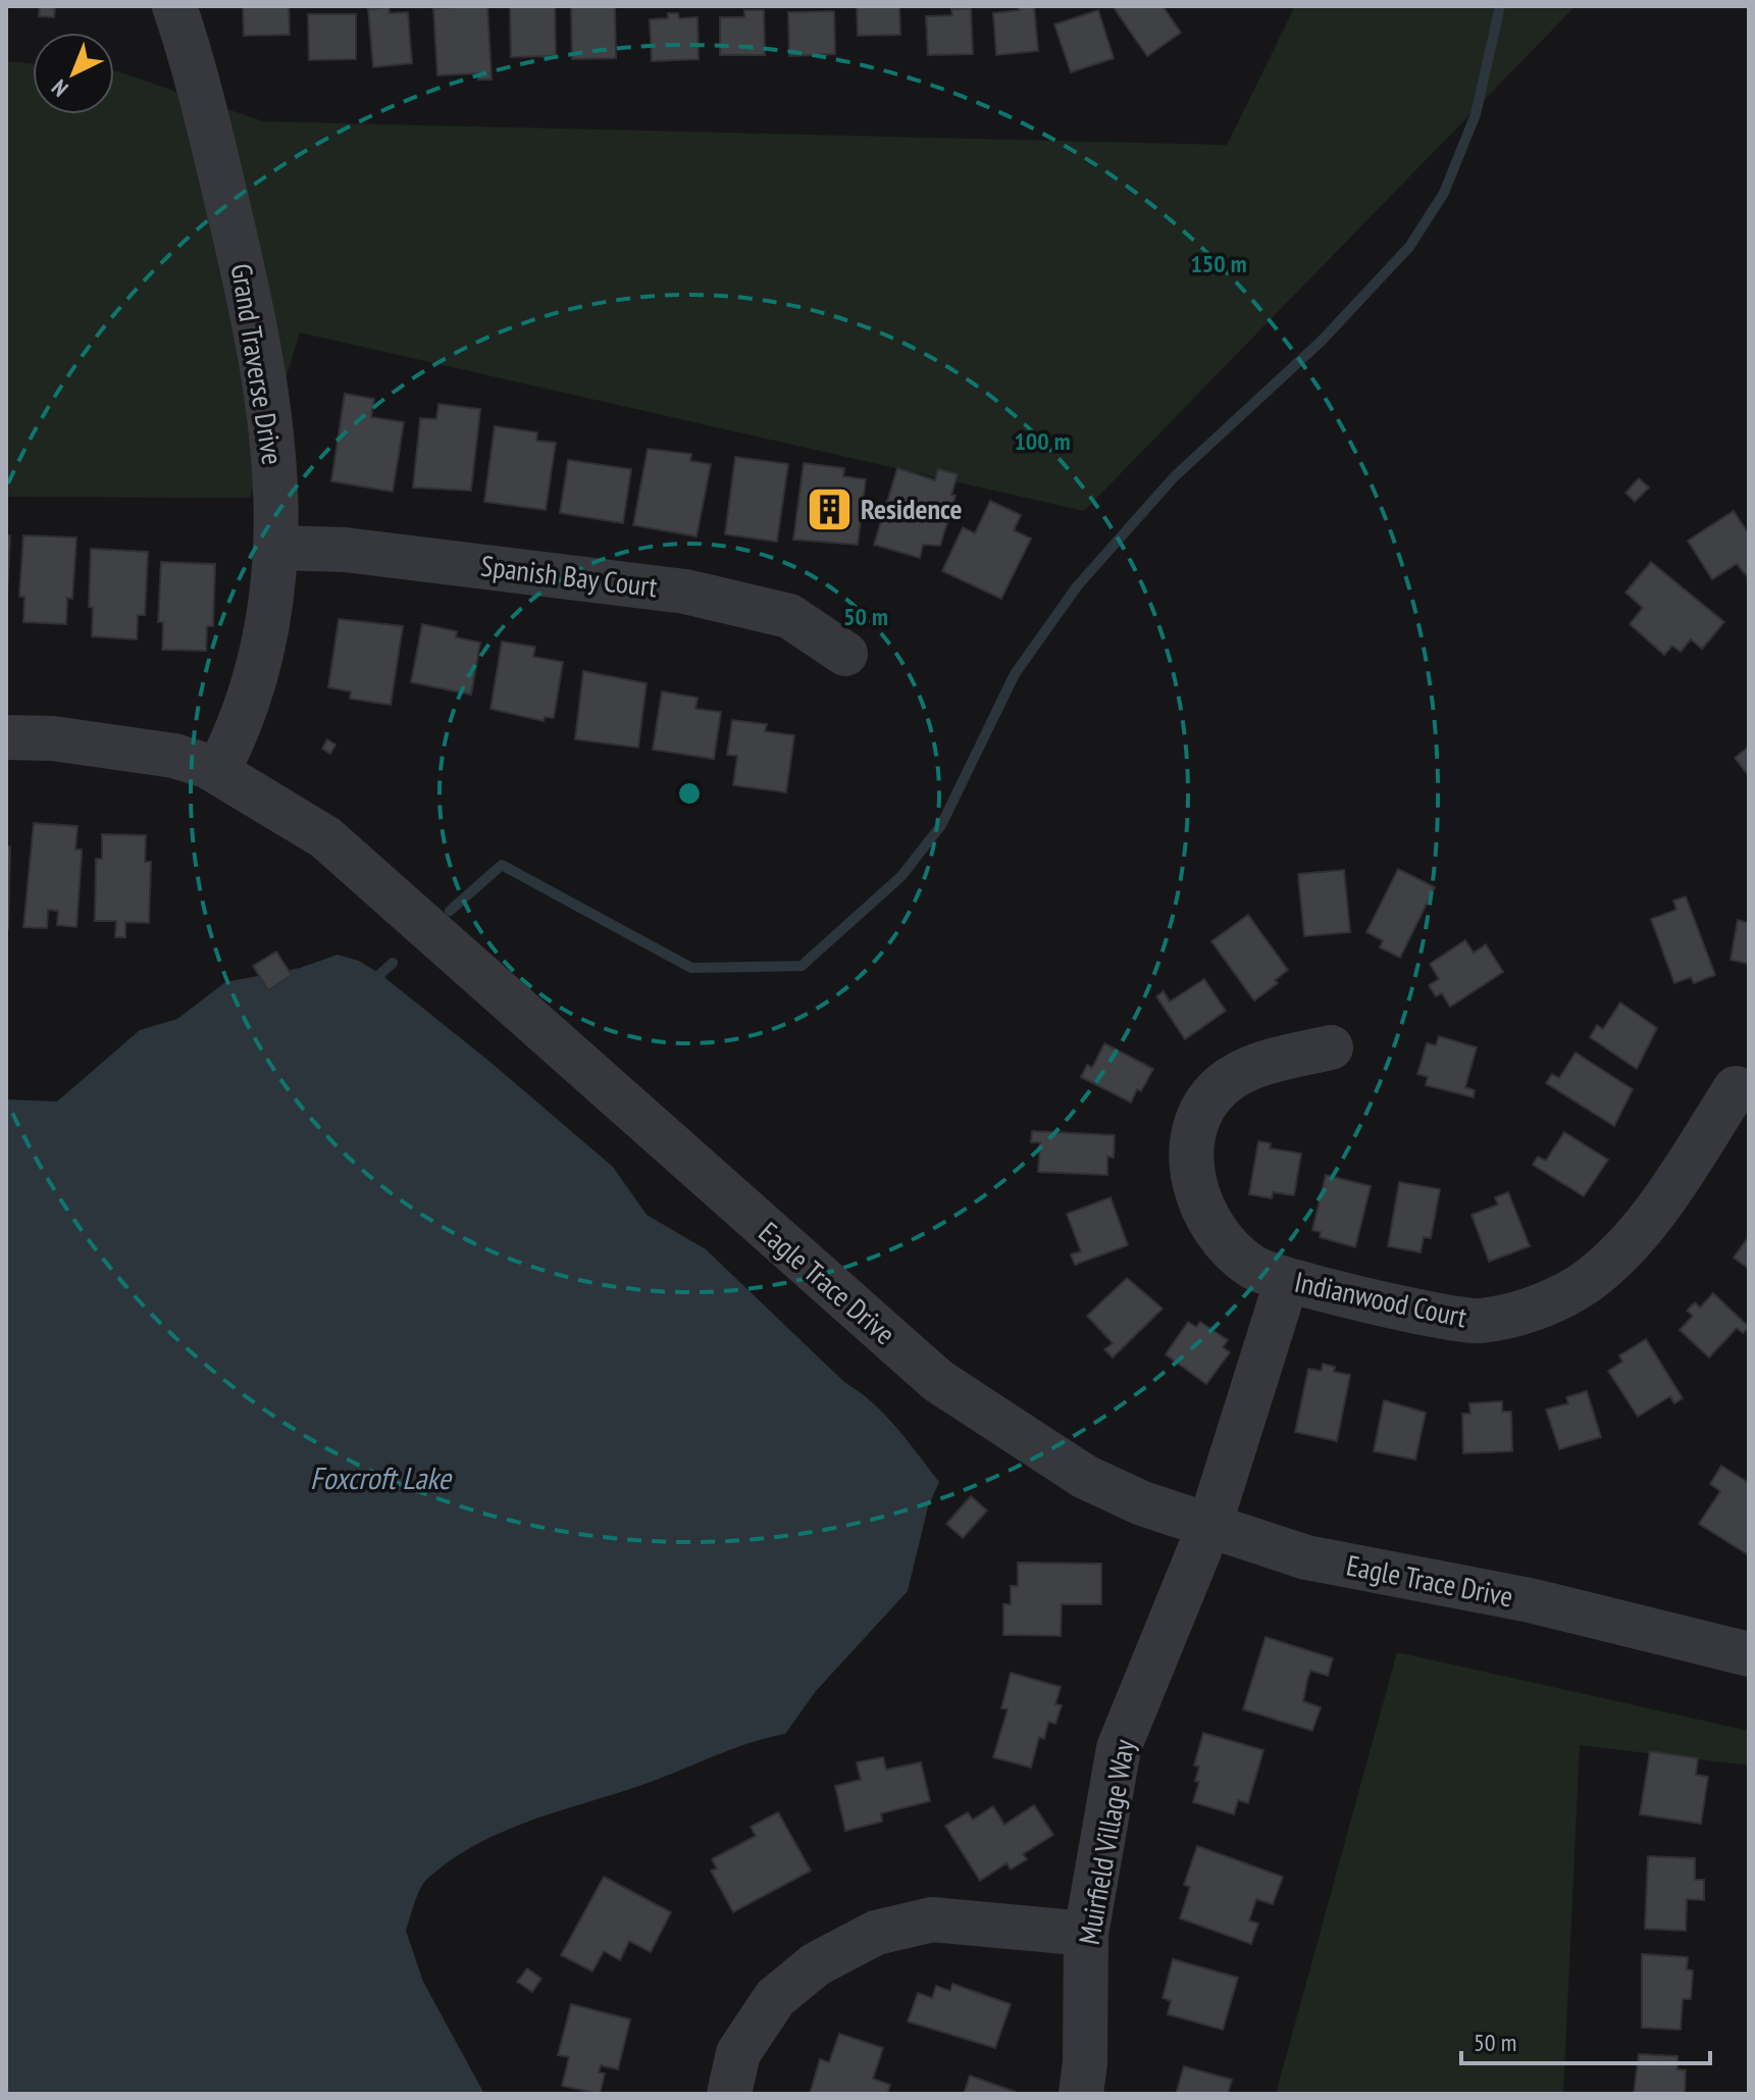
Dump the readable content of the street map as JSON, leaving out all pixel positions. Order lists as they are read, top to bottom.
{
  "streets": {
    "street": [
      "Grand Traverse Drive",
      "Spanish Bay Court",
      "Eagle Trace Drive",
      "Indianwood Court",
      "Muirfield Village Way"
    ]
  },
  "crossings": [
    ["Grand Traverse Drive", "Spanish Bay Court"],
    ["Grand Traverse Drive", "Eagle Trace Drive"],
    ["Eagle Trace Drive", "Muirfield Village Way"],
    ["Indianwood Court", "Muirfield Village Way"]
  ],
  "water": ["Foxcroft Lake"],
  "places": {
    "building": ["Residence"]
  },
  "scale_bar": "50 m",
  "north": "bottom left",
  "rings": ["150 m", "100 m", "50 m"]
}
